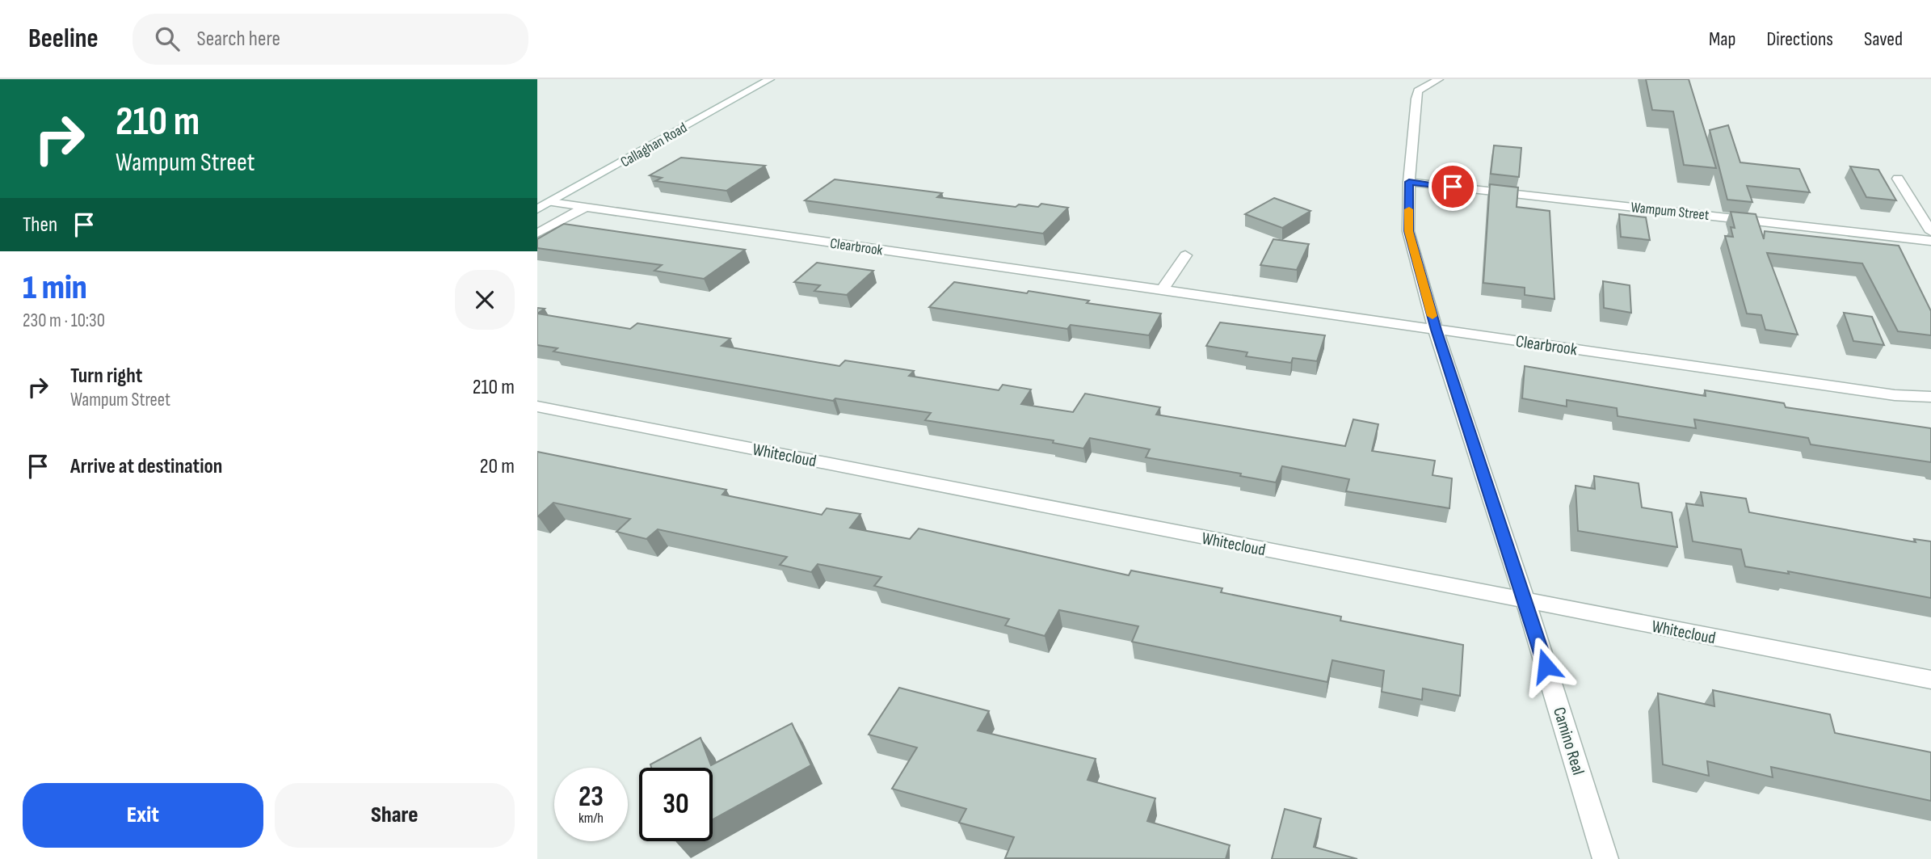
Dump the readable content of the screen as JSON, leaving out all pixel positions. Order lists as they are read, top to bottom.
{
  "streets": {
    "street": [
      "Callaghan Road",
      "Wampum Street",
      "Clearbrook",
      "Whitecloud",
      "Camino Real"
    ]
  },
  "crossings": [
    ["Callaghan Road", "Clearbrook"],
    ["Wampum Street", "Camino Real"],
    ["Clearbrook", "Camino Real"],
    ["Whitecloud", "Camino Real"]
  ],
  "page": {
    "header": "Beeline",
    "search": "Search here",
    "nav": ["Map", "Directions", "Saved"],
    "turn": ["210 m", "Wampum Street"],
    "then": "Then",
    "heading": ["1 min", "230 m · 10:30"],
    "list": [
      {
        "name": "Turn right",
        "note": "Wampum Street",
        "value": "210 m"
      },
      {
        "name": "Arrive at destination",
        "value": "20 m"
      }
    ],
    "speed": "23 km/h",
    "limit": "30",
    "buttons": ["Exit", "Share"]
  }
}
